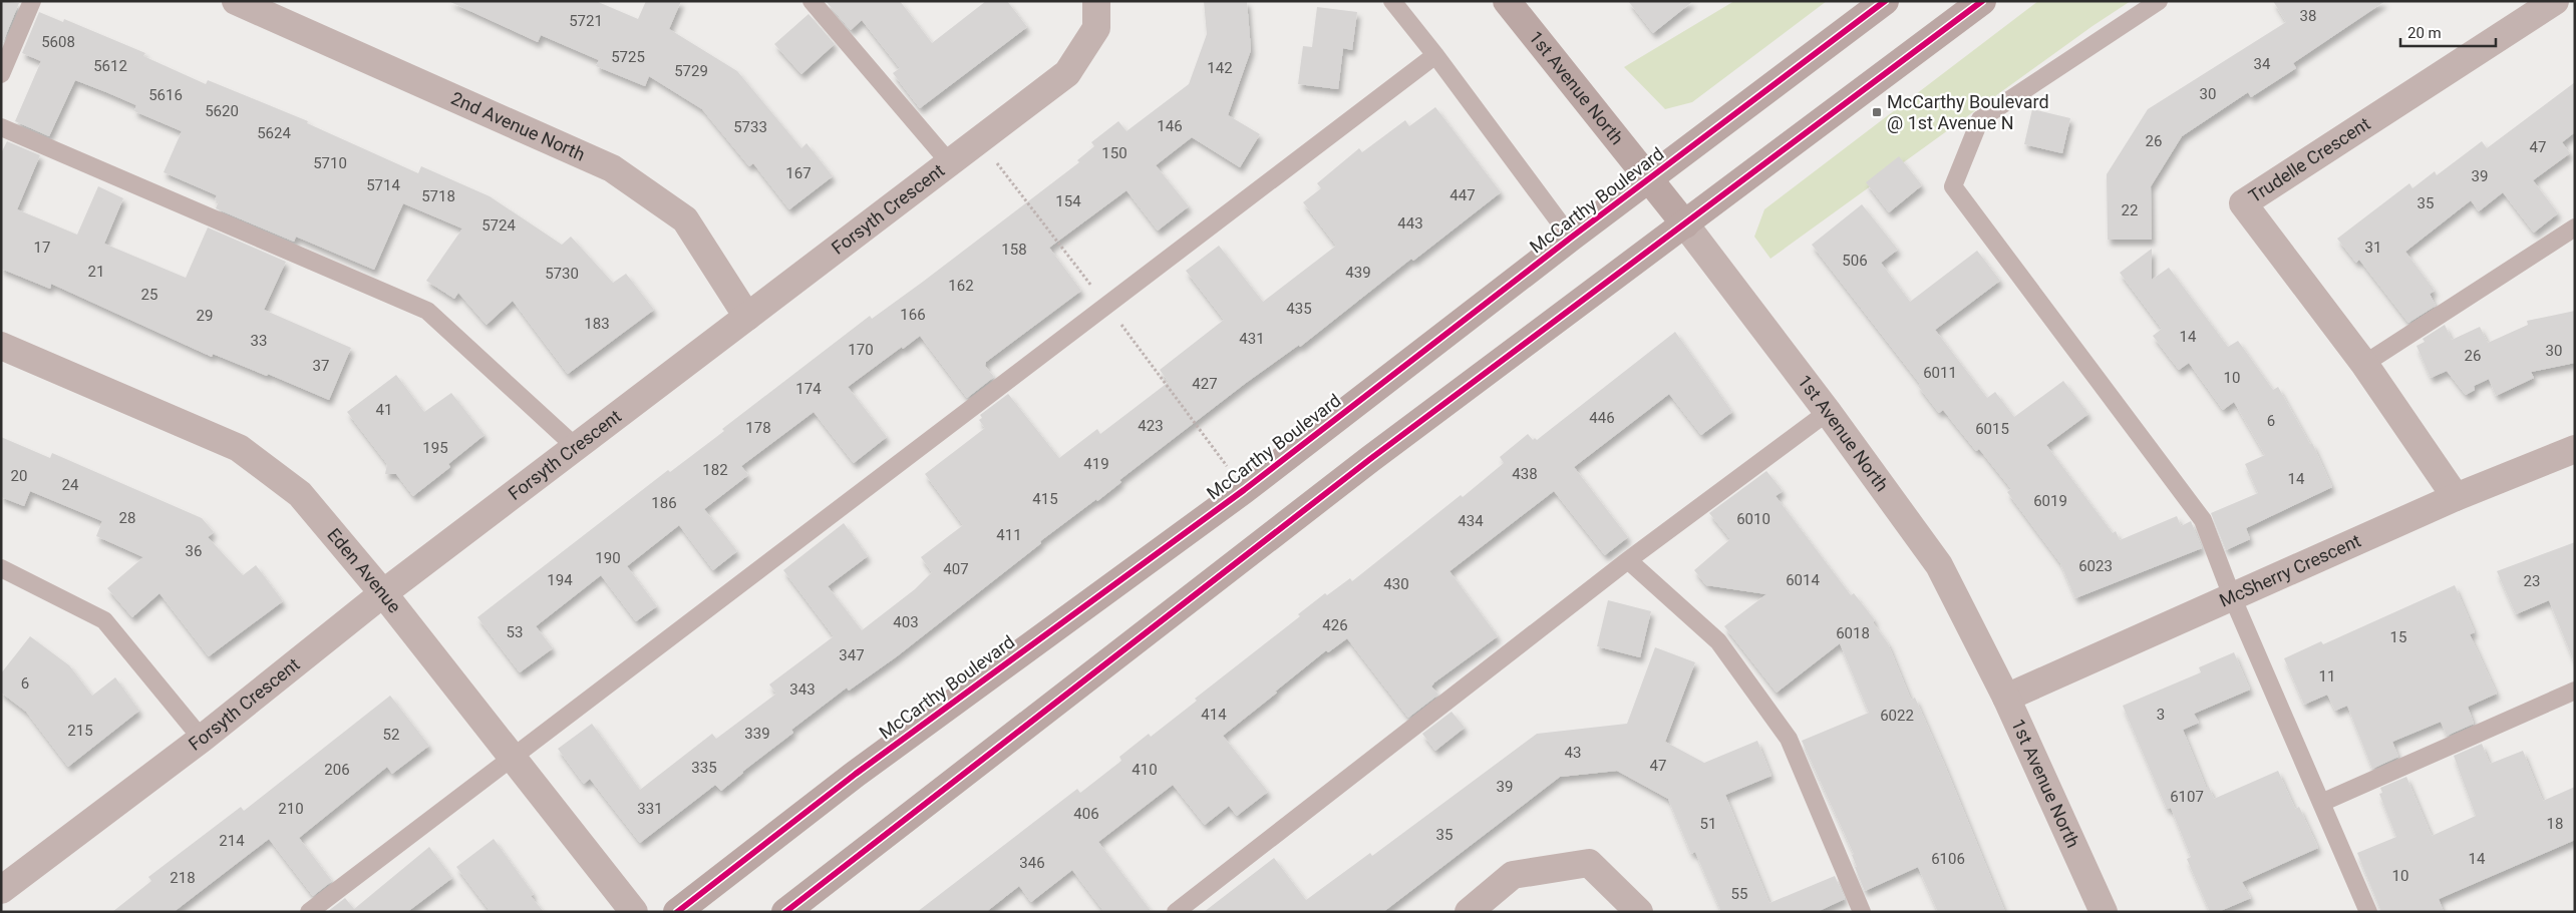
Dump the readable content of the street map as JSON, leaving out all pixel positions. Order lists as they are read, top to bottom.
{
  "streets": {
    "main road": ["1st Avenue North", "McCarthy Boulevard"],
    "street": [
      "2nd Avenue North",
      "Trudelle Crescent",
      "Forsyth Crescent",
      "McSherry Crescent",
      "Eden Avenue"
    ]
  },
  "crossings": [
    ["1st Avenue North", "McCarthy Boulevard"],
    ["1st Avenue North", "McSherry Crescent"],
    ["2nd Avenue North", "Forsyth Crescent"],
    ["Trudelle Crescent", "McSherry Crescent"],
    ["Forsyth Crescent", "Eden Avenue"]
  ],
  "places": {
    "transit": ["McCarthy Boulevard @ 1st Avenue N"]
  },
  "house_numbers": [
    "38",
    "5721",
    "5608",
    "5725",
    "34",
    "5612",
    "142",
    "5729",
    "30",
    "5616",
    "5620",
    "146",
    "5733",
    "5624",
    "26",
    "47",
    "150",
    "5710",
    "167",
    "39",
    "5714",
    "447",
    "5718",
    "154",
    "35",
    "22",
    "443",
    "5724",
    "17",
    "31",
    "158",
    "506",
    "21",
    "439",
    "5730",
    "162",
    "25",
    "435",
    "166",
    "29",
    "183",
    "14",
    "431",
    "33",
    "170",
    "30",
    "26",
    "37",
    "6011",
    "10",
    "427",
    "174",
    "41",
    "446",
    "6",
    "423",
    "178",
    "6015",
    "195",
    "419",
    "182",
    "438",
    "20",
    "14",
    "24",
    "415",
    "6019",
    "186",
    "28",
    "6010",
    "434",
    "411",
    "36",
    "190",
    "6023",
    "407",
    "194",
    "6014",
    "23",
    "430",
    "403",
    "426",
    "53",
    "6018",
    "15",
    "347",
    "11",
    "6",
    "343",
    "414",
    "3",
    "6022",
    "215",
    "339",
    "52",
    "43",
    "47",
    "335",
    "206",
    "410",
    "39",
    "6107",
    "210",
    "331",
    "406",
    "51",
    "18",
    "35",
    "214",
    "6106",
    "14",
    "346",
    "10",
    "218",
    "55"
  ],
  "scale_bar": "20 m"
}
